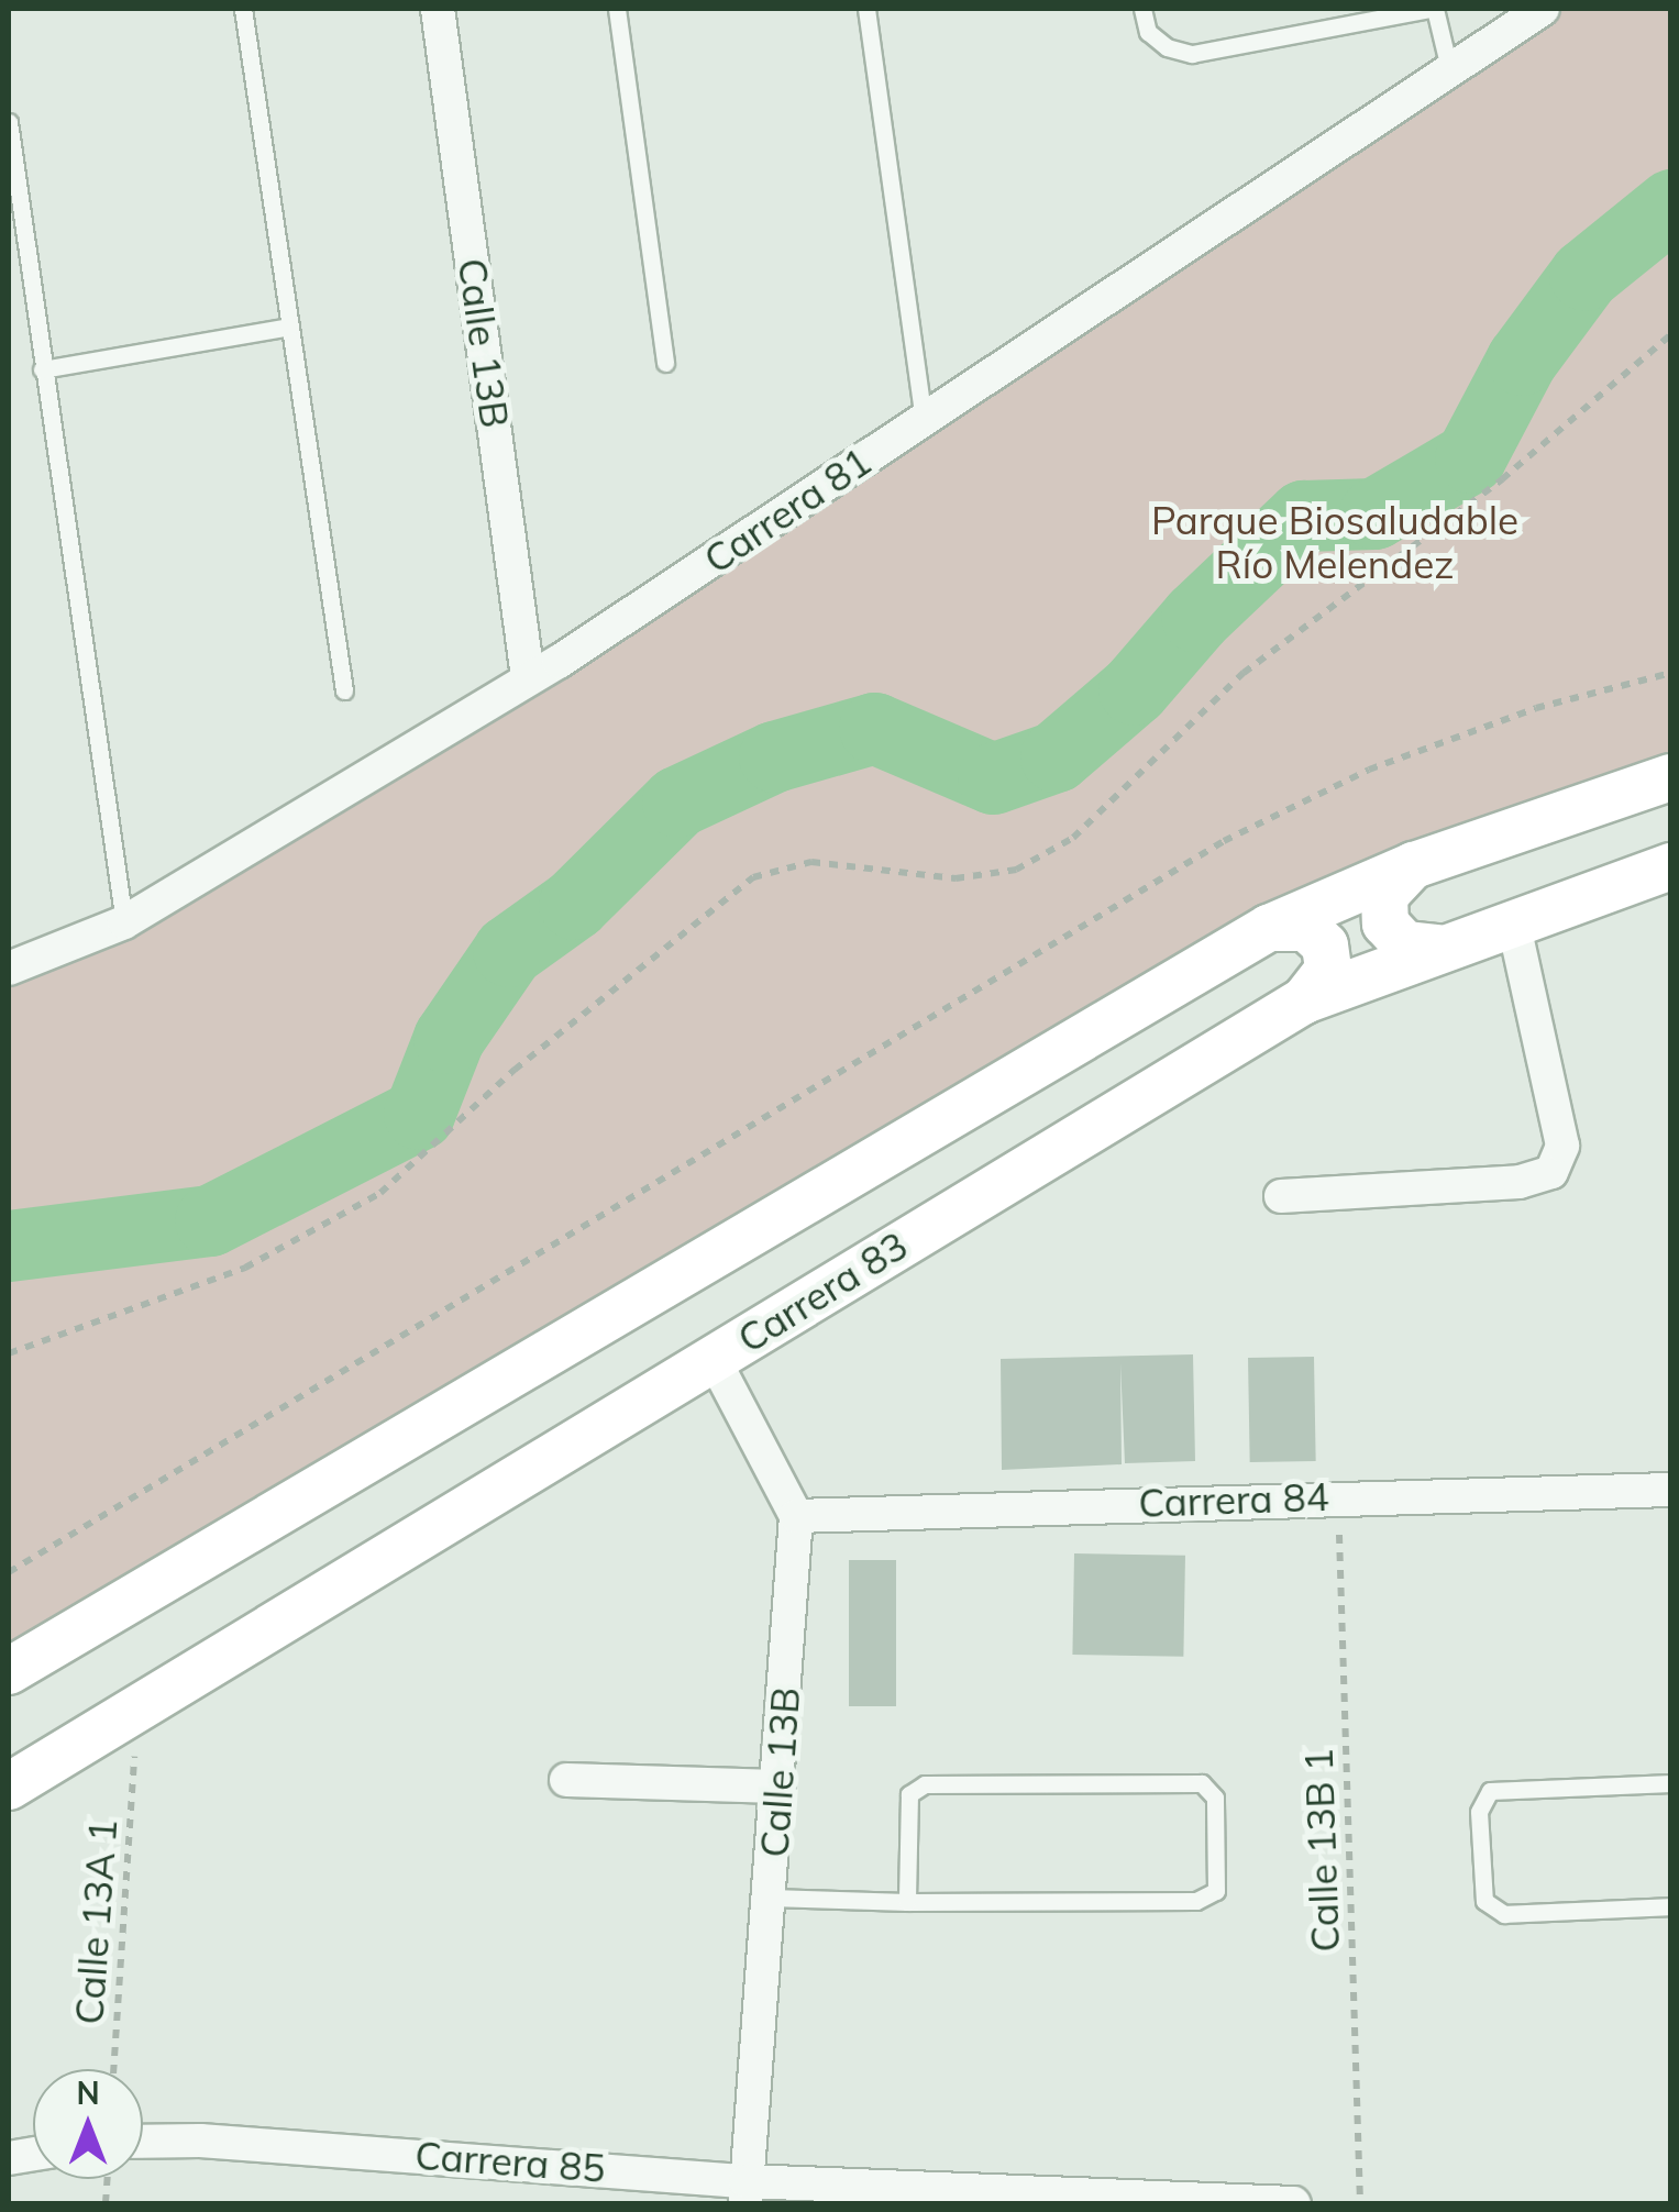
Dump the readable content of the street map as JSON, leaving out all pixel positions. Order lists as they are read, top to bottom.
{
  "streets": {
    "street": [
      "Calle 13B",
      "Carrera 81",
      "Carrera 83",
      "Carrera 84",
      "Carrera 85"
    ],
    "path": ["Calle 13B 1", "Calle 13A 1"]
  },
  "crossings": [
    ["Calle 13B", "Carrera 81"],
    ["Calle 13B", "Carrera 84"],
    ["Calle 13B", "Carrera 85"],
    ["Carrera 84", "Calle 13B 1"]
  ],
  "parks": ["Parque Biosaludable Río Melendez"],
  "north": "top"
}
